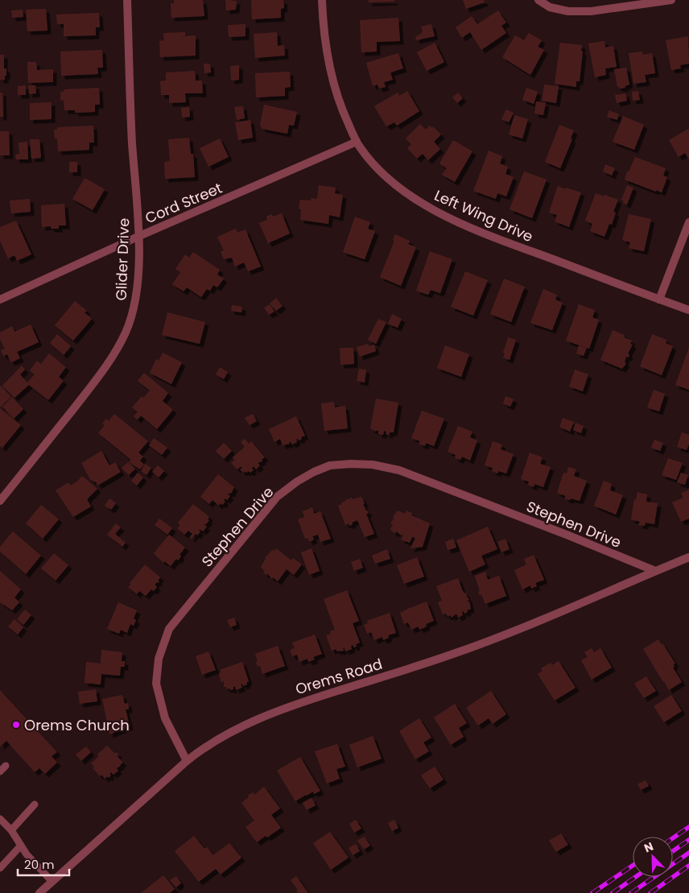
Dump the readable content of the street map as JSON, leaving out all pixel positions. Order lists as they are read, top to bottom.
{
  "streets": {
    "street": [
      "Cord Street",
      "Left Wing Drive",
      "Glider Drive",
      "Stephen Drive",
      "Orems Road"
    ]
  },
  "crossings": [
    ["Cord Street", "Left Wing Drive"],
    ["Cord Street", "Glider Drive"],
    ["Stephen Drive", "Orems Road"]
  ],
  "places": ["Orems Church"],
  "scale_bar": "20 m",
  "north": "top left"
}
